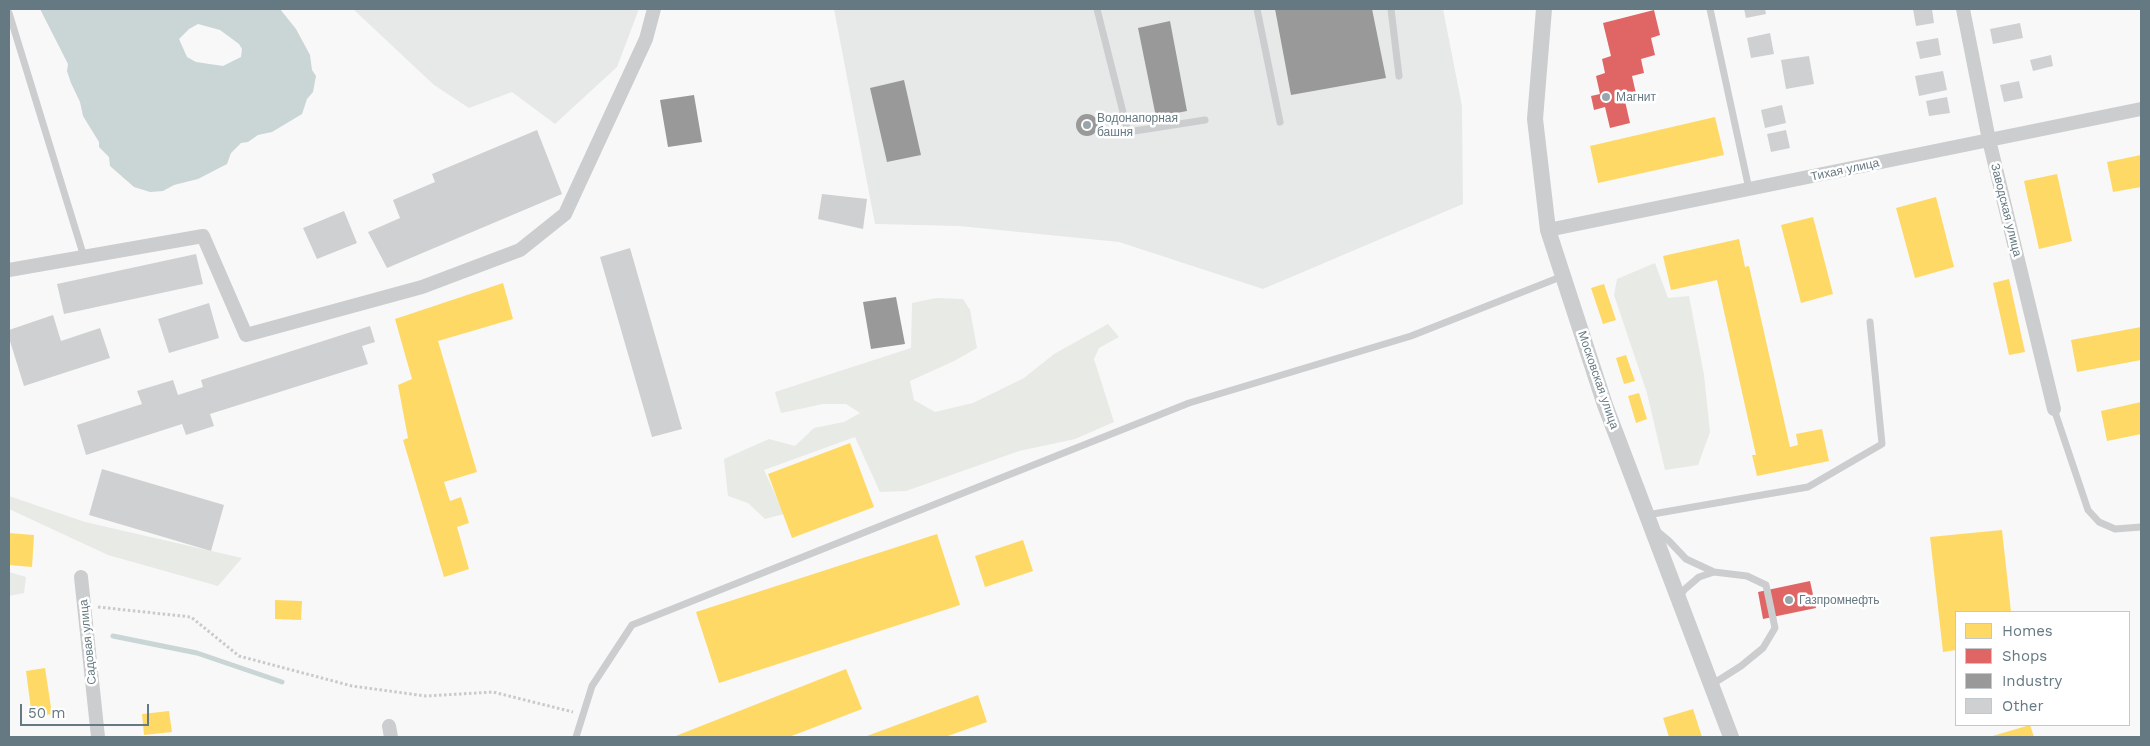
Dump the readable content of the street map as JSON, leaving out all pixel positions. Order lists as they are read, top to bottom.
{
  "streets": {
    "street": [
      "Тихая улица",
      "Заводская улица",
      "Московская улица",
      "Садовая улица"
    ]
  },
  "crossings": [
    ["Тихая улица", "Заводская улица"],
    ["Тихая улица", "Московская улица"]
  ],
  "places": ["Магнит", "Водонапорная башня", "Газпромнефть"],
  "legend": [
    "Homes",
    "Shops",
    "Industry",
    "Other"
  ],
  "scale_bar": "50 m"
}
